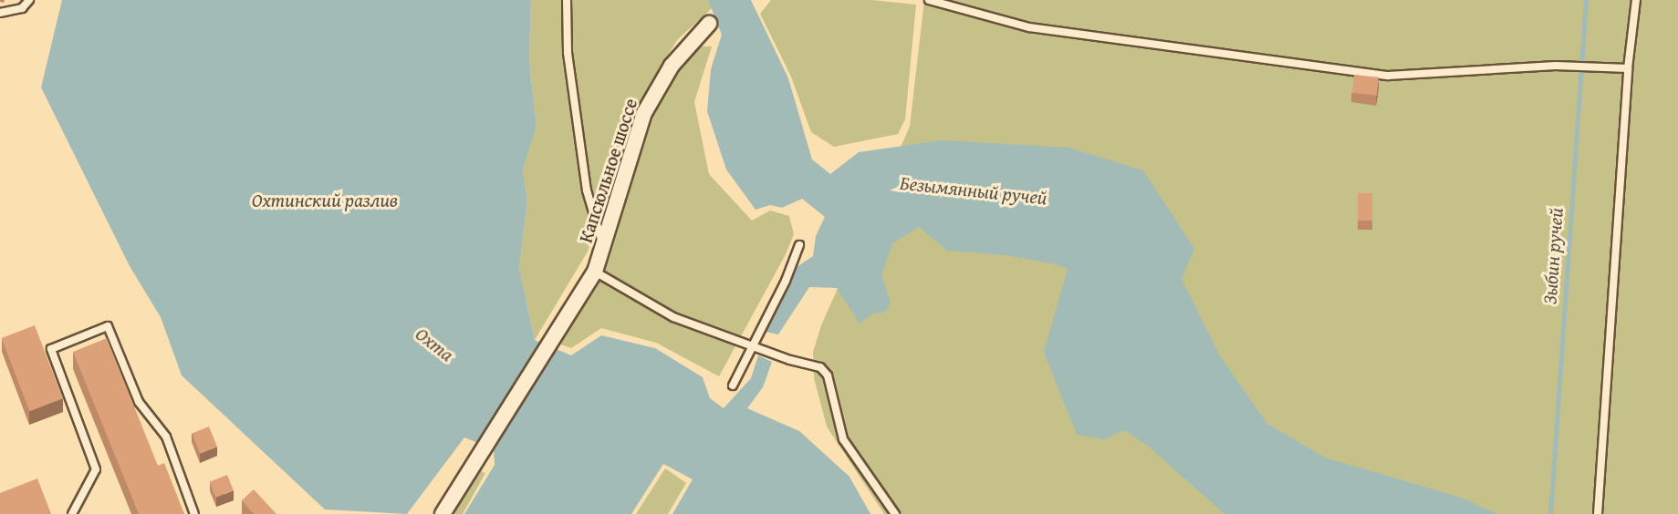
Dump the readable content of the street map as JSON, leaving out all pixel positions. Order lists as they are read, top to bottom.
{
  "streets": {
    "street": ["Капсюльное шоссе"]
  },
  "water": [
    "Безымянный ручей",
    "Охтинский разлив",
    "Зыбин ручей",
    "Охта"
  ]
}
